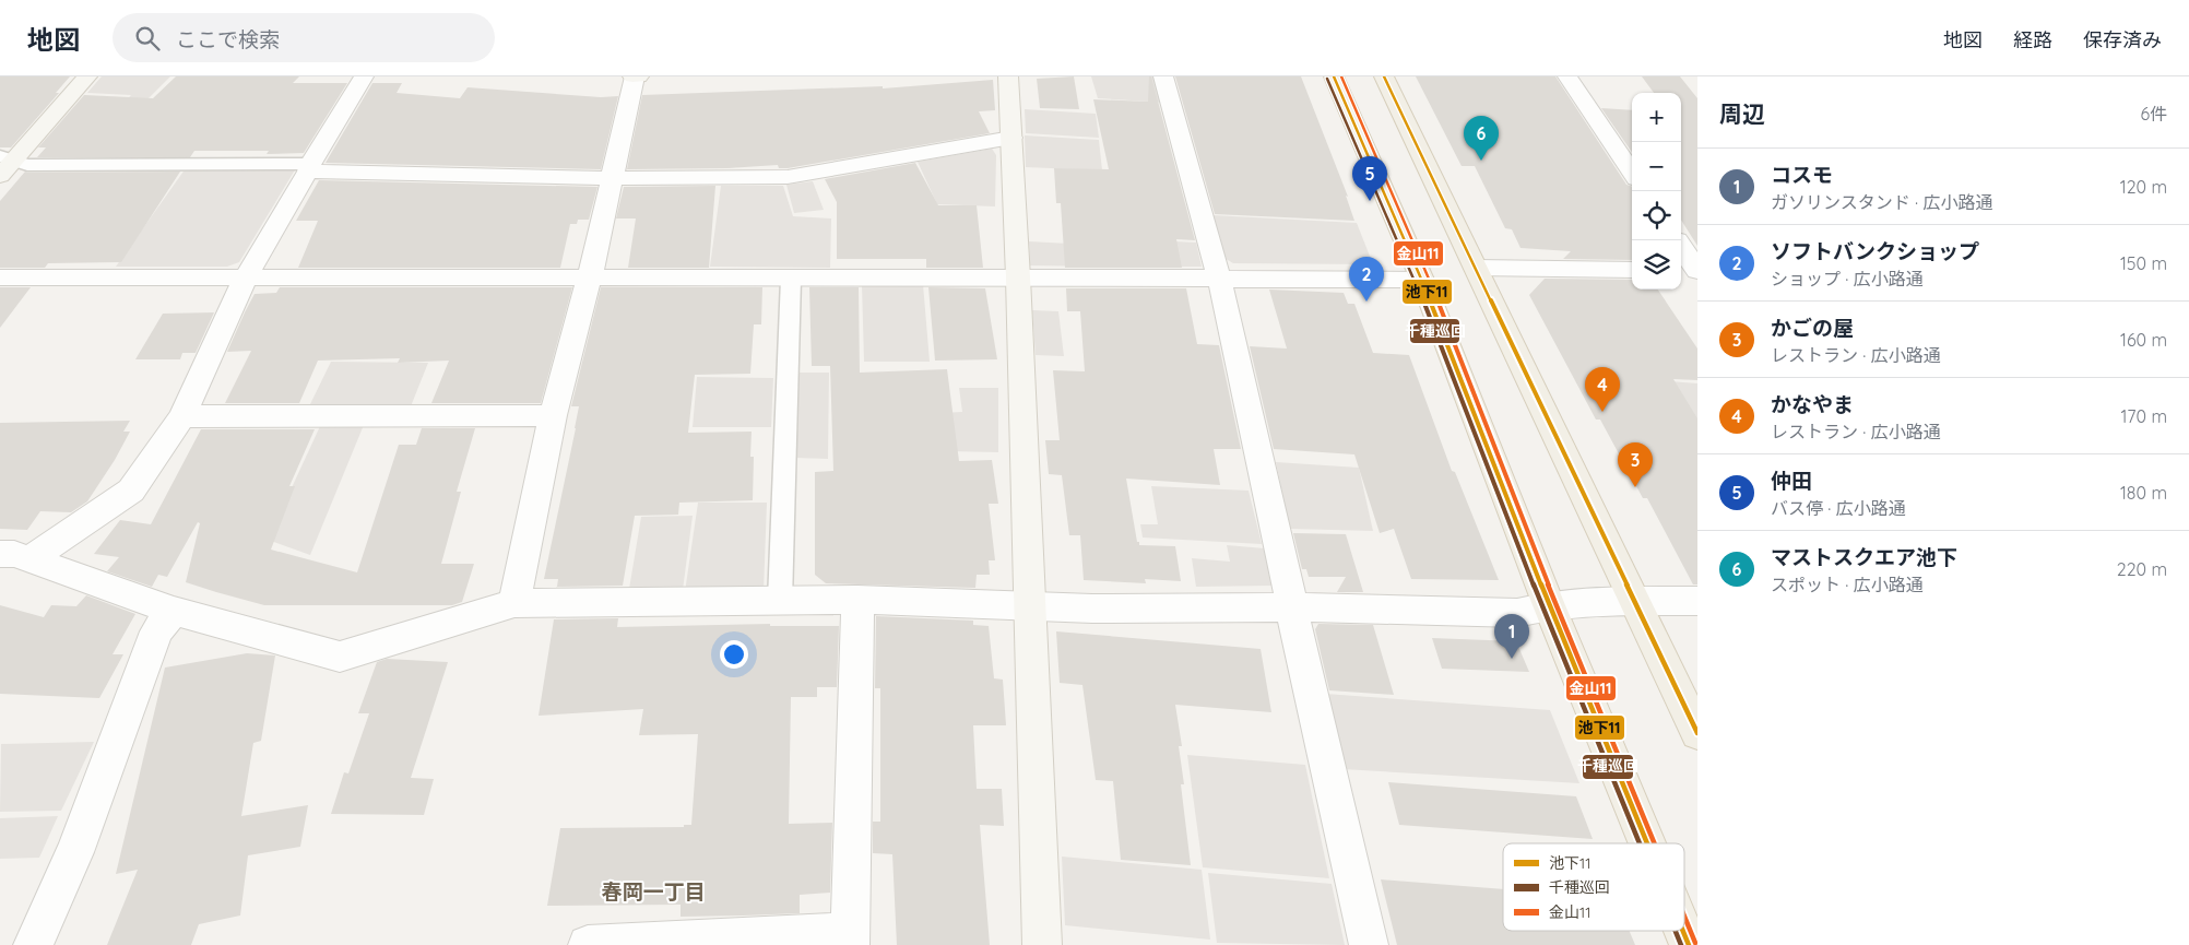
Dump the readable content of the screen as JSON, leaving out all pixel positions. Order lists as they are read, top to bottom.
{
  "districts": ["春岡一丁目"],
  "lines": ["transit line 池下11", "transit line 金山11", "transit line 千種巡回"],
  "legend": ["池下11", "千種巡回", "金山11"],
  "page": {
    "header": "地図",
    "search": "ここで検索",
    "nav": ["地図", "経路", "保存済み"],
    "heading": ["周辺", "6件"],
    "map_buttons": ["+", "−"],
    "pins": [
      "6",
      "5",
      "2",
      "4",
      "3",
      "1"
    ],
    "list": [
      {
        "mark": "1",
        "name": "コスモ",
        "note": "ガソリンスタンド · 広小路通",
        "value": "120 m"
      },
      {
        "mark": "2",
        "name": "ソフトバンクショップ",
        "note": "ショップ · 広小路通",
        "value": "150 m"
      },
      {
        "mark": "3",
        "name": "かごの屋",
        "note": "レストラン · 広小路通",
        "value": "160 m"
      },
      {
        "mark": "4",
        "name": "かなやま",
        "note": "レストラン · 広小路通",
        "value": "170 m"
      },
      {
        "mark": "5",
        "name": "仲田",
        "note": "バス停 · 広小路通",
        "value": "180 m"
      },
      {
        "mark": "6",
        "name": "マストスクエア池下",
        "note": "スポット · 広小路通",
        "value": "220 m"
      }
    ]
  }
}
